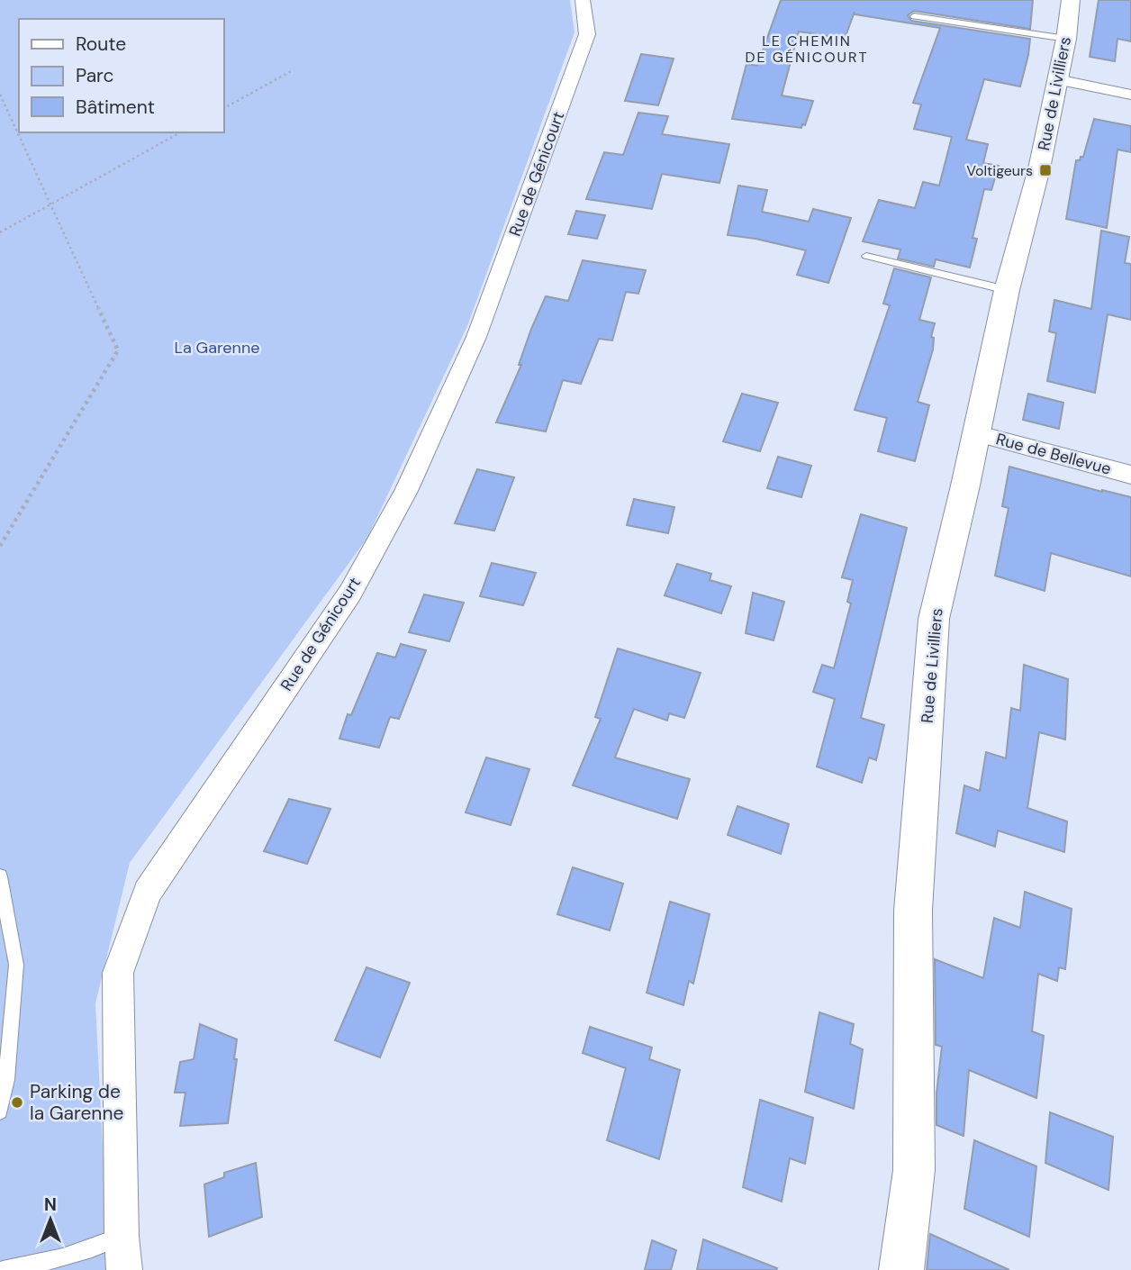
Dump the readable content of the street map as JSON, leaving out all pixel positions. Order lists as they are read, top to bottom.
{
  "streets": {
    "street": ["Rue de Livilliers", "Rue de Génicourt", "Rue de Bellevue"]
  },
  "crossings": [
    ["Rue de Livilliers", "Rue de Bellevue"]
  ],
  "districts": ["LE CHEMIN DE GÉNICOURT"],
  "parks": ["La Garenne"],
  "places": {
    "transit": ["Voltigeurs"],
    "other": ["Parking de la Garenne"]
  },
  "legend": ["Route", "Parc", "Bâtiment"],
  "north": "top"
}
